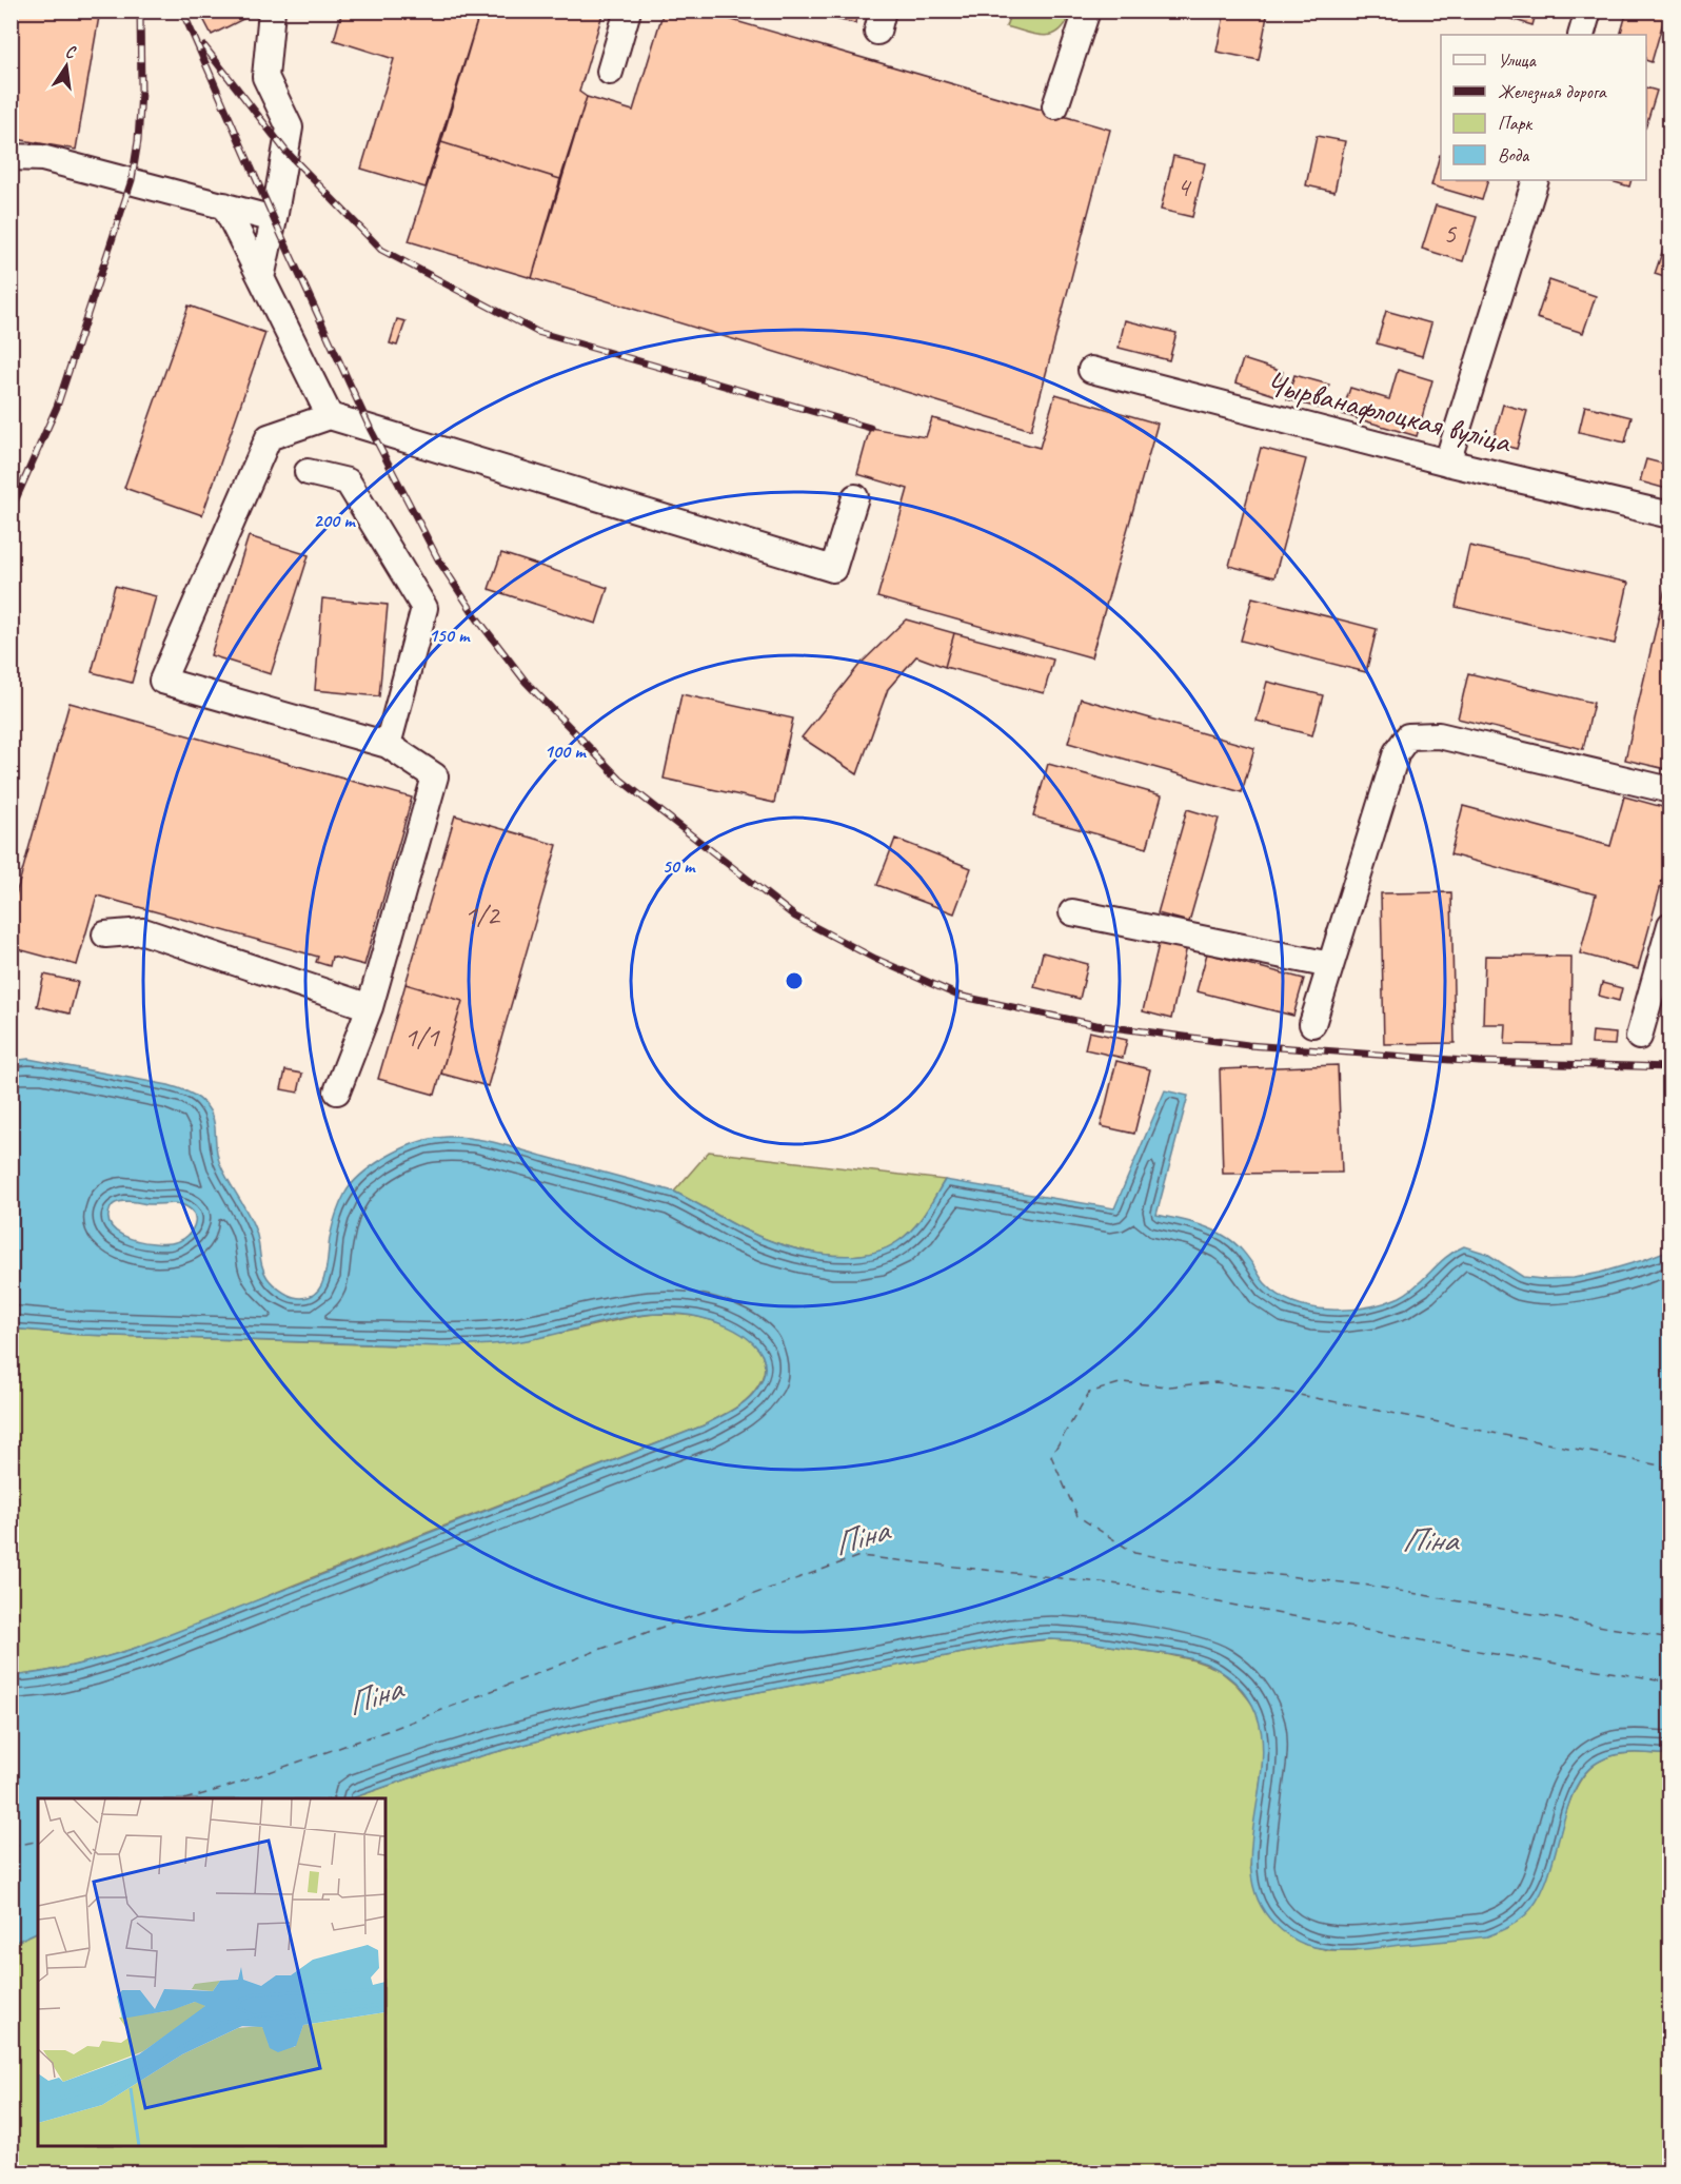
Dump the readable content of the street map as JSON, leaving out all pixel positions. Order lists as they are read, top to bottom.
{
  "streets": {
    "street": ["Чырванафлоцкая вуліца"]
  },
  "water": ["Піна"],
  "house_numbers": [
    "4",
    "5",
    "1/2",
    "1/1"
  ],
  "legend": [
    "Улица",
    "Железная дорога",
    "Парк",
    "Вода"
  ],
  "north": "top",
  "rings": [
    "200 m",
    "150 m",
    "100 m",
    "50 m"
  ]
}
